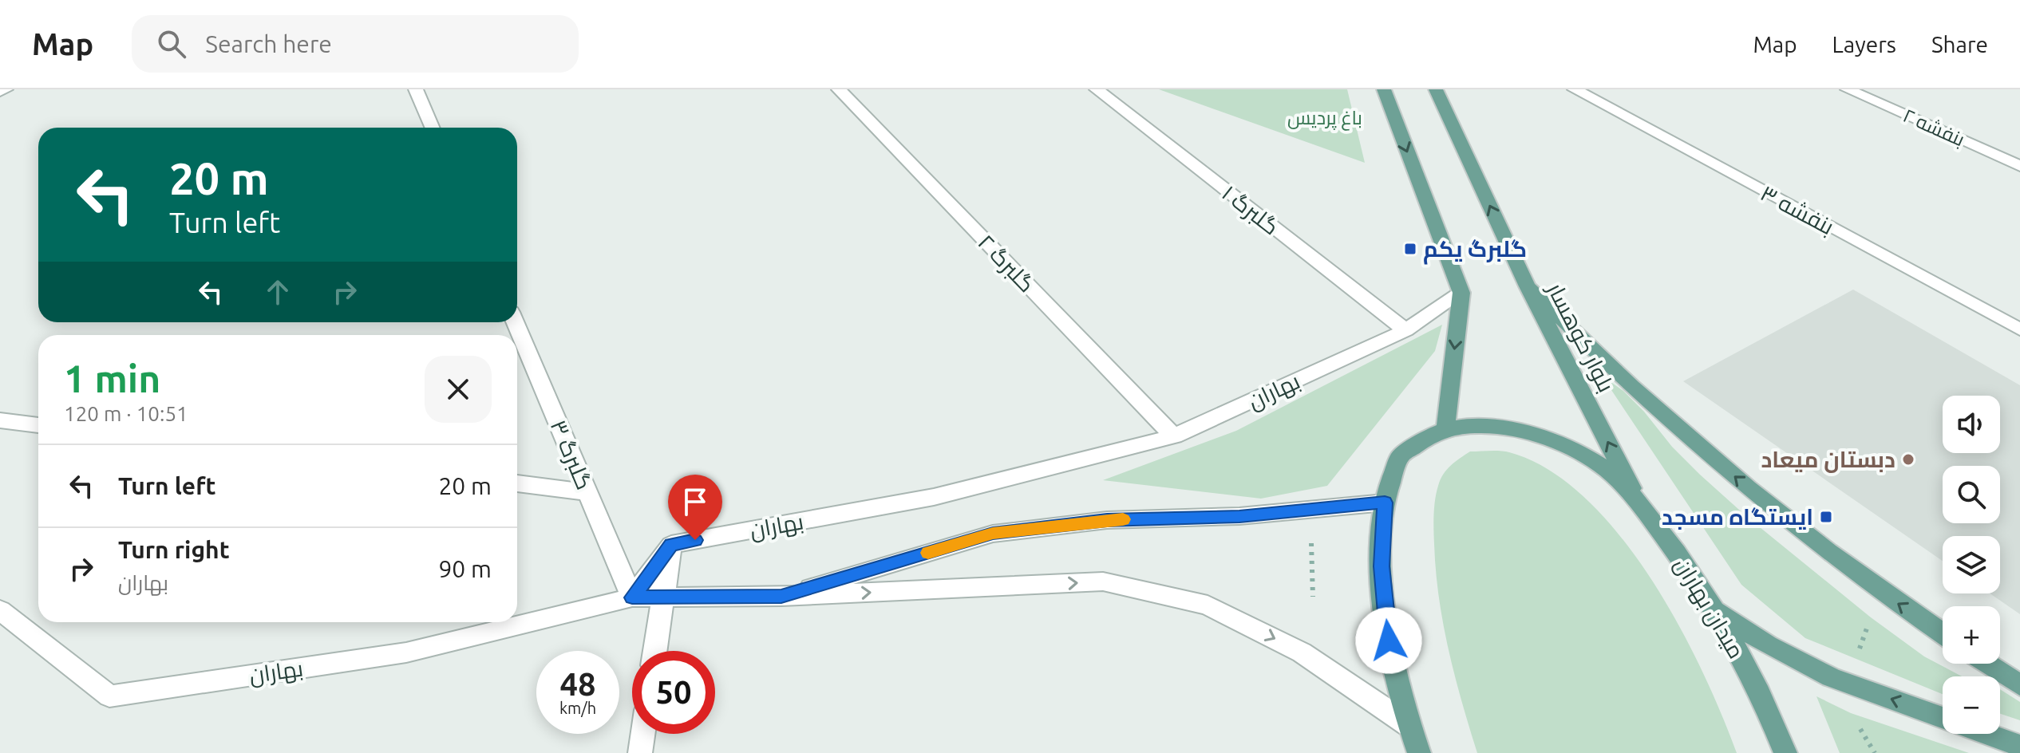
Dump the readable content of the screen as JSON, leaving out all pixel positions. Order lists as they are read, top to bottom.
{
  "streets": {
    "main road": ["بلوار کوهسار", "میدان بهاران"],
    "street": [
      "بنفشه ۲",
      "گلبرگ ۱",
      "بنفشه ۳",
      "گلبرگ ۲",
      "بهاران",
      "گلبرگ ۳"
    ]
  },
  "crossings": [
    ["گلبرگ ۱", "بهاران"],
    ["گلبرگ ۲", "بهاران"],
    ["بلوار کوهسار", "میدان بهاران"],
    ["بهاران", "گلبرگ ۳"]
  ],
  "parks": ["باغ پردیس"],
  "places": {
    "transit": ["گلبرگ یکم", "ایستگاه مسجد"],
    "other": ["دبستان میعاد"]
  },
  "page": {
    "header": "Map",
    "search": "Search here",
    "nav": ["Map", "Layers", "Share"],
    "turn": ["20 m", "Turn left"],
    "heading": ["1 min", "120 m · 10:51"],
    "map_buttons": ["+", "−"],
    "list": [
      {
        "name": "Turn left",
        "value": "20 m"
      },
      {
        "name": "Turn right",
        "note": "بهاران",
        "value": "90 m"
      }
    ],
    "speed": "48 km/h",
    "limit": "50"
  }
}
